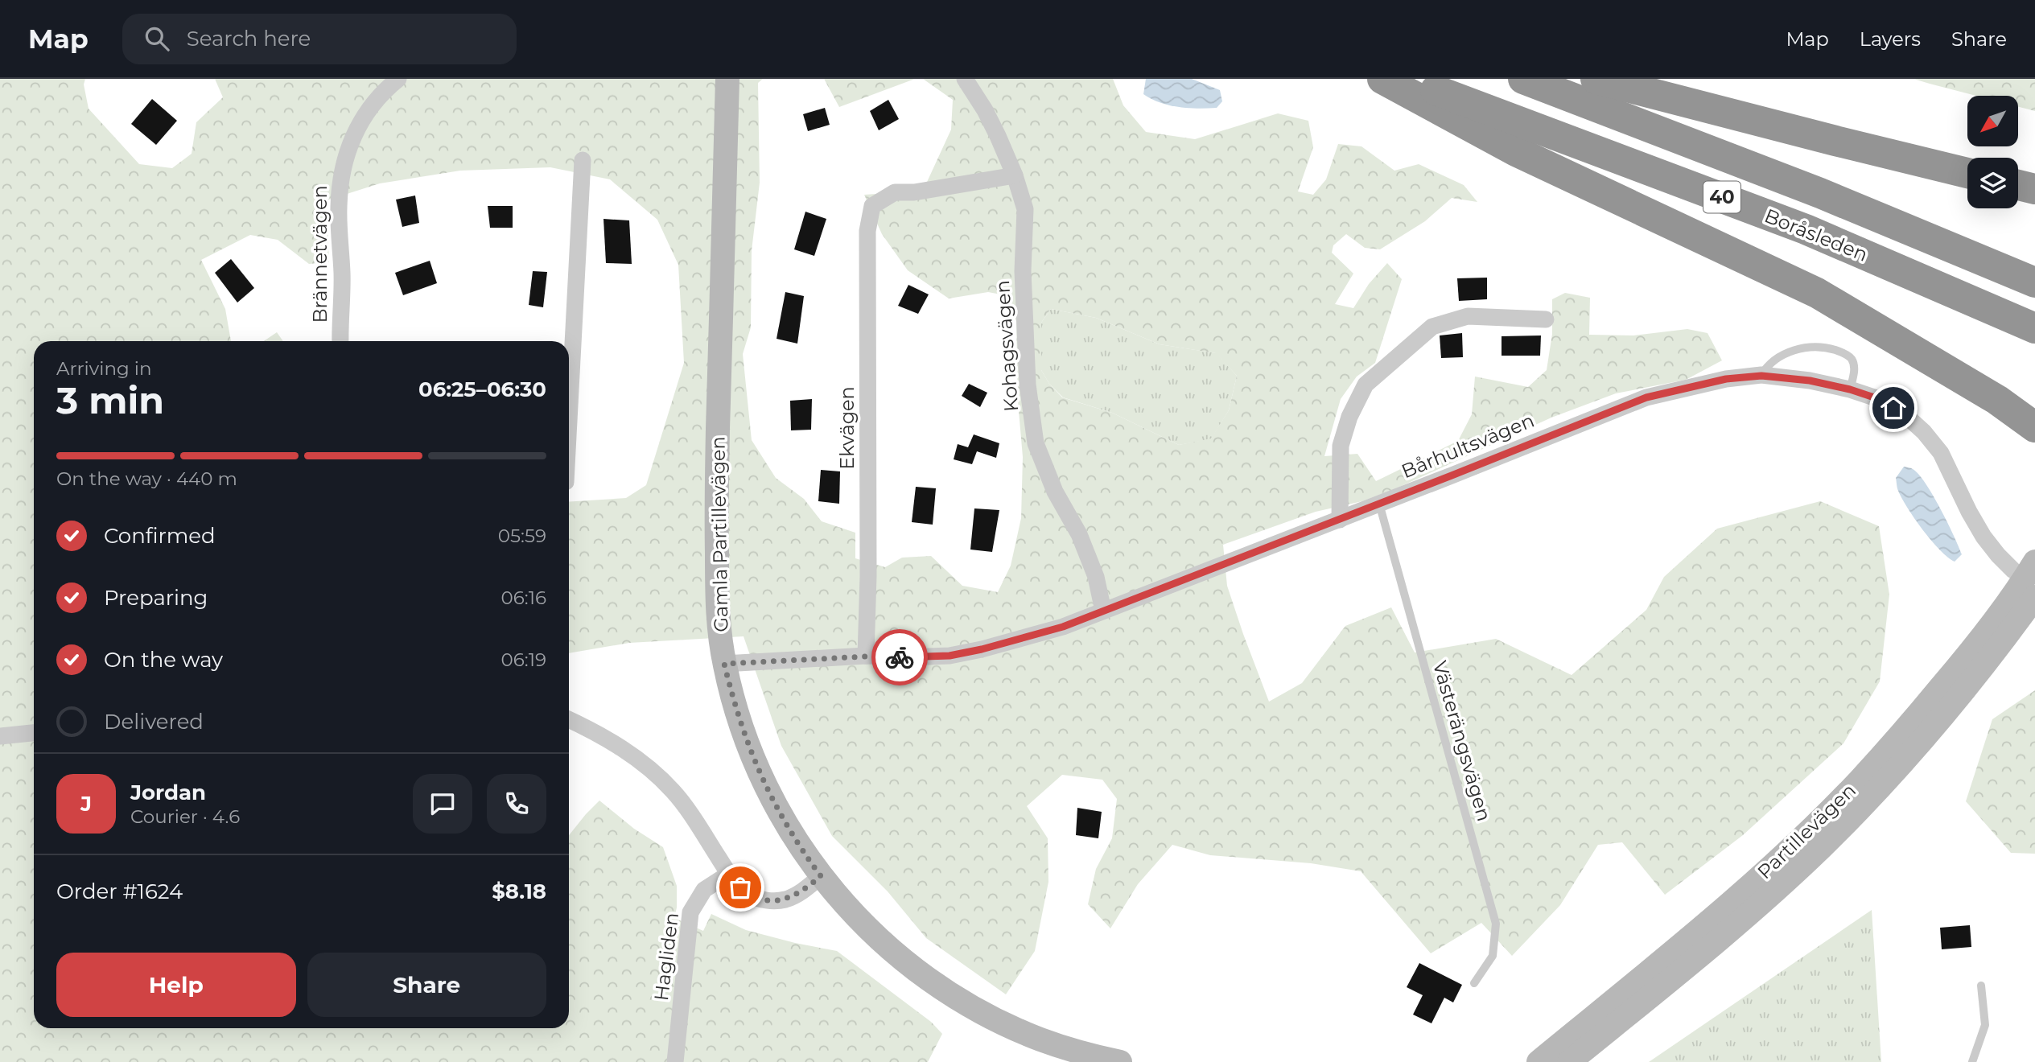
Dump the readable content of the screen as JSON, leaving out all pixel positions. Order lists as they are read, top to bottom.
{
  "streets": {
    "highway": ["40", "Boråsleden"],
    "street": [
      "Brännetvägen",
      "Kohagsvägen",
      "Ekvägen",
      "Bårhultsvägen",
      "Gamla Partillevägen",
      "Partillevägen",
      "Hagliden"
    ],
    "lane": ["Västerängsvägen"]
  },
  "crossings": [
    ["Kohagsvägen", "Ekvägen"],
    ["Kohagsvägen", "Bårhultsvägen"],
    ["Ekvägen", "Bårhultsvägen"],
    ["Bårhultsvägen", "Västerängsvägen"],
    ["Bårhultsvägen", "Partillevägen"]
  ],
  "north": "bottom left",
  "page": {
    "header": "Map",
    "search": "Search here",
    "nav": ["Map", "Layers", "Share"],
    "heading": ["3 min", "Arriving in", "06:25–06:30"],
    "panel": [
      "Jordan",
      "Courier · 4.6",
      "Order #1624",
      "$8.18"
    ],
    "bar": "On the way · 440 m",
    "list": [
      ["Confirmed", "05:59"],
      ["Preparing", "06:16"],
      ["On the way", "06:19"],
      "Delivered"
    ],
    "round": "J",
    "buttons": ["Help", "Share"]
  }
}
